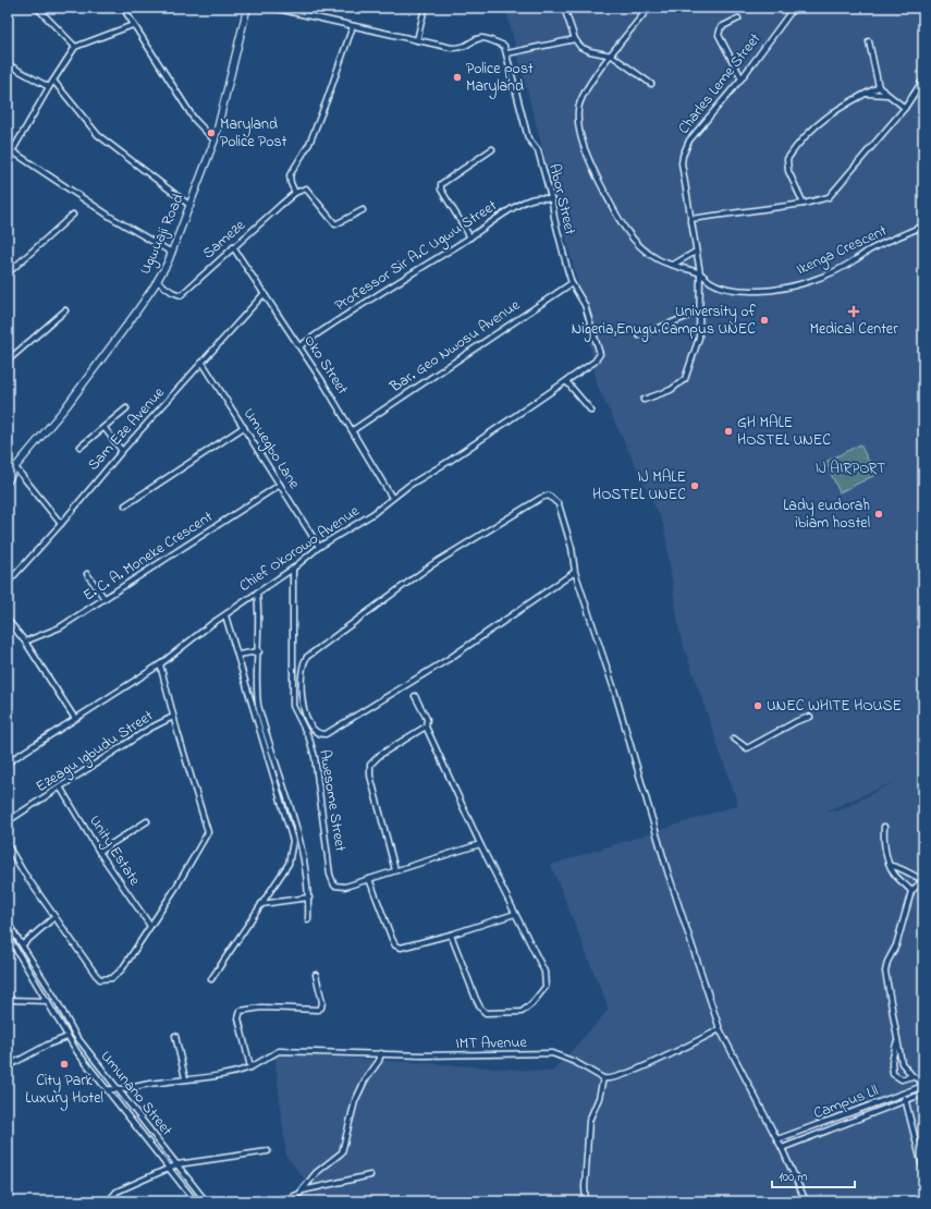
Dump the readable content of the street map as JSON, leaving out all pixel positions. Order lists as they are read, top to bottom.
{
  "streets": {
    "main road": ["Ugwuaji Road"],
    "street": [
      "Charles Leme Street",
      "Abor Street",
      "Sameze",
      "Ikenga Crescent",
      "Professor Sir A.C Ugwu Street",
      "Bar. Geo Nwosu Avenue",
      "Oko Street",
      "Sam Eze Avenue",
      "Umuegbo Lane",
      "Chief Okorowo Avenue",
      "E. C. A. Moneke Crescent",
      "Ezeagu Igbudu Street",
      "Awesome Street",
      "Unity Estate",
      "IMT Avenue",
      "Umunano Street",
      "Campus Lll"
    ]
  },
  "crossings": [
    ["Charles Leme Street", "Ikenga Crescent"],
    ["Abor Street", "Professor Sir A.C Ugwu Street"],
    ["Abor Street", "Bar. Geo Nwosu Avenue"],
    ["Abor Street", "Chief Okorowo Avenue"],
    ["Ugwuaji Road", "Sameze"],
    ["Sameze", "Oko Street"],
    ["Professor Sir A.C Ugwu Street", "Oko Street"],
    ["Bar. Geo Nwosu Avenue", "Oko Street"],
    ["Oko Street", "Sam Eze Avenue"],
    ["Oko Street", "Chief Okorowo Avenue"],
    ["Sam Eze Avenue", "Umuegbo Lane"],
    ["Umuegbo Lane", "Chief Okorowo Avenue"],
    ["Umuegbo Lane", "E. C. A. Moneke Crescent"],
    ["Chief Okorowo Avenue", "Awesome Street"],
    ["Ezeagu Igbudu Street", "Unity Estate"],
    ["IMT Avenue", "Umunano Street"]
  ],
  "parks": ["IJ AIRPORT"],
  "places": {
    "other": [
      "Police post Maryland",
      "Maryland Police Post",
      "University of Nigeria,Enugu Campus UNEC",
      "GH MALE HOSTEL UNEC",
      "IJ MALE HOSTEL UNEC",
      "Lady eudorah ibiam hostel",
      "UNEC WHITE HOUSE",
      "City Park Luxury Hotel"
    ],
    "health": ["Medical Center"]
  },
  "scale_bar": "100 m"
}
